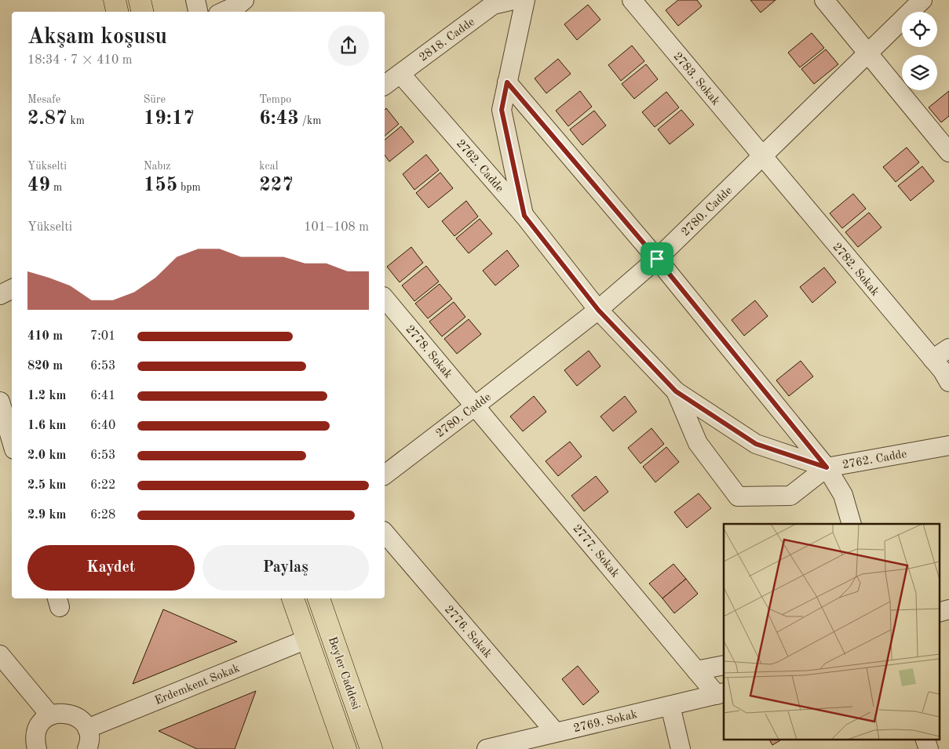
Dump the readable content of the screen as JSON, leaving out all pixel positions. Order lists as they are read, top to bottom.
{
  "streets": {
    "main road": ["Beyler Caddesi"],
    "street": [
      "2818. Cadde",
      "2783. Sokak",
      "2762. Cadde",
      "2780. Cadde",
      "2782. Sokak",
      "2778. Sokak",
      "2777. Sokak",
      "2776. Sokak",
      "Erdemkent Sokak",
      "2769. Sokak"
    ]
  },
  "crossings": [
    ["2818. Cadde", "2762. Cadde"],
    ["2783. Sokak", "2780. Cadde"],
    ["2783. Sokak", "2782. Sokak"],
    ["2762. Cadde", "2780. Cadde"],
    ["2780. Cadde", "2782. Sokak"],
    ["2780. Cadde", "2778. Sokak"],
    ["2780. Cadde", "2777. Sokak"],
    ["2778. Sokak", "2777. Sokak"],
    ["2777. Sokak", "2769. Sokak"],
    ["2776. Sokak", "2769. Sokak"],
    ["Beyler Caddesi", "Erdemkent Sokak"]
  ],
  "page": {
    "heading": ["Akşam koşusu", "18:34 · 7 × 410 m"],
    "stats": [
      ["Mesafe", "2.87 km"],
      ["Süre", "19:17"],
      ["Tempo", "6:43 /km"],
      ["Yükselti", "49 m"],
      ["Nabız", "155 bpm"],
      ["kcal", "227"]
    ],
    "chart": ["Yükselti", "101–108 m"],
    "list": [
      {
        "name": "410 m",
        "note": "7:01"
      },
      {
        "name": "820 m",
        "note": "6:53"
      },
      {
        "name": "1.2 km",
        "note": "6:41"
      },
      {
        "name": "1.6 km",
        "note": "6:40"
      },
      {
        "name": "2.0 km",
        "note": "6:53"
      },
      {
        "name": "2.5 km",
        "note": "6:22"
      },
      {
        "name": "2.9 km",
        "note": "6:28"
      }
    ],
    "buttons": ["Kaydet", "Paylaş"]
  }
}
